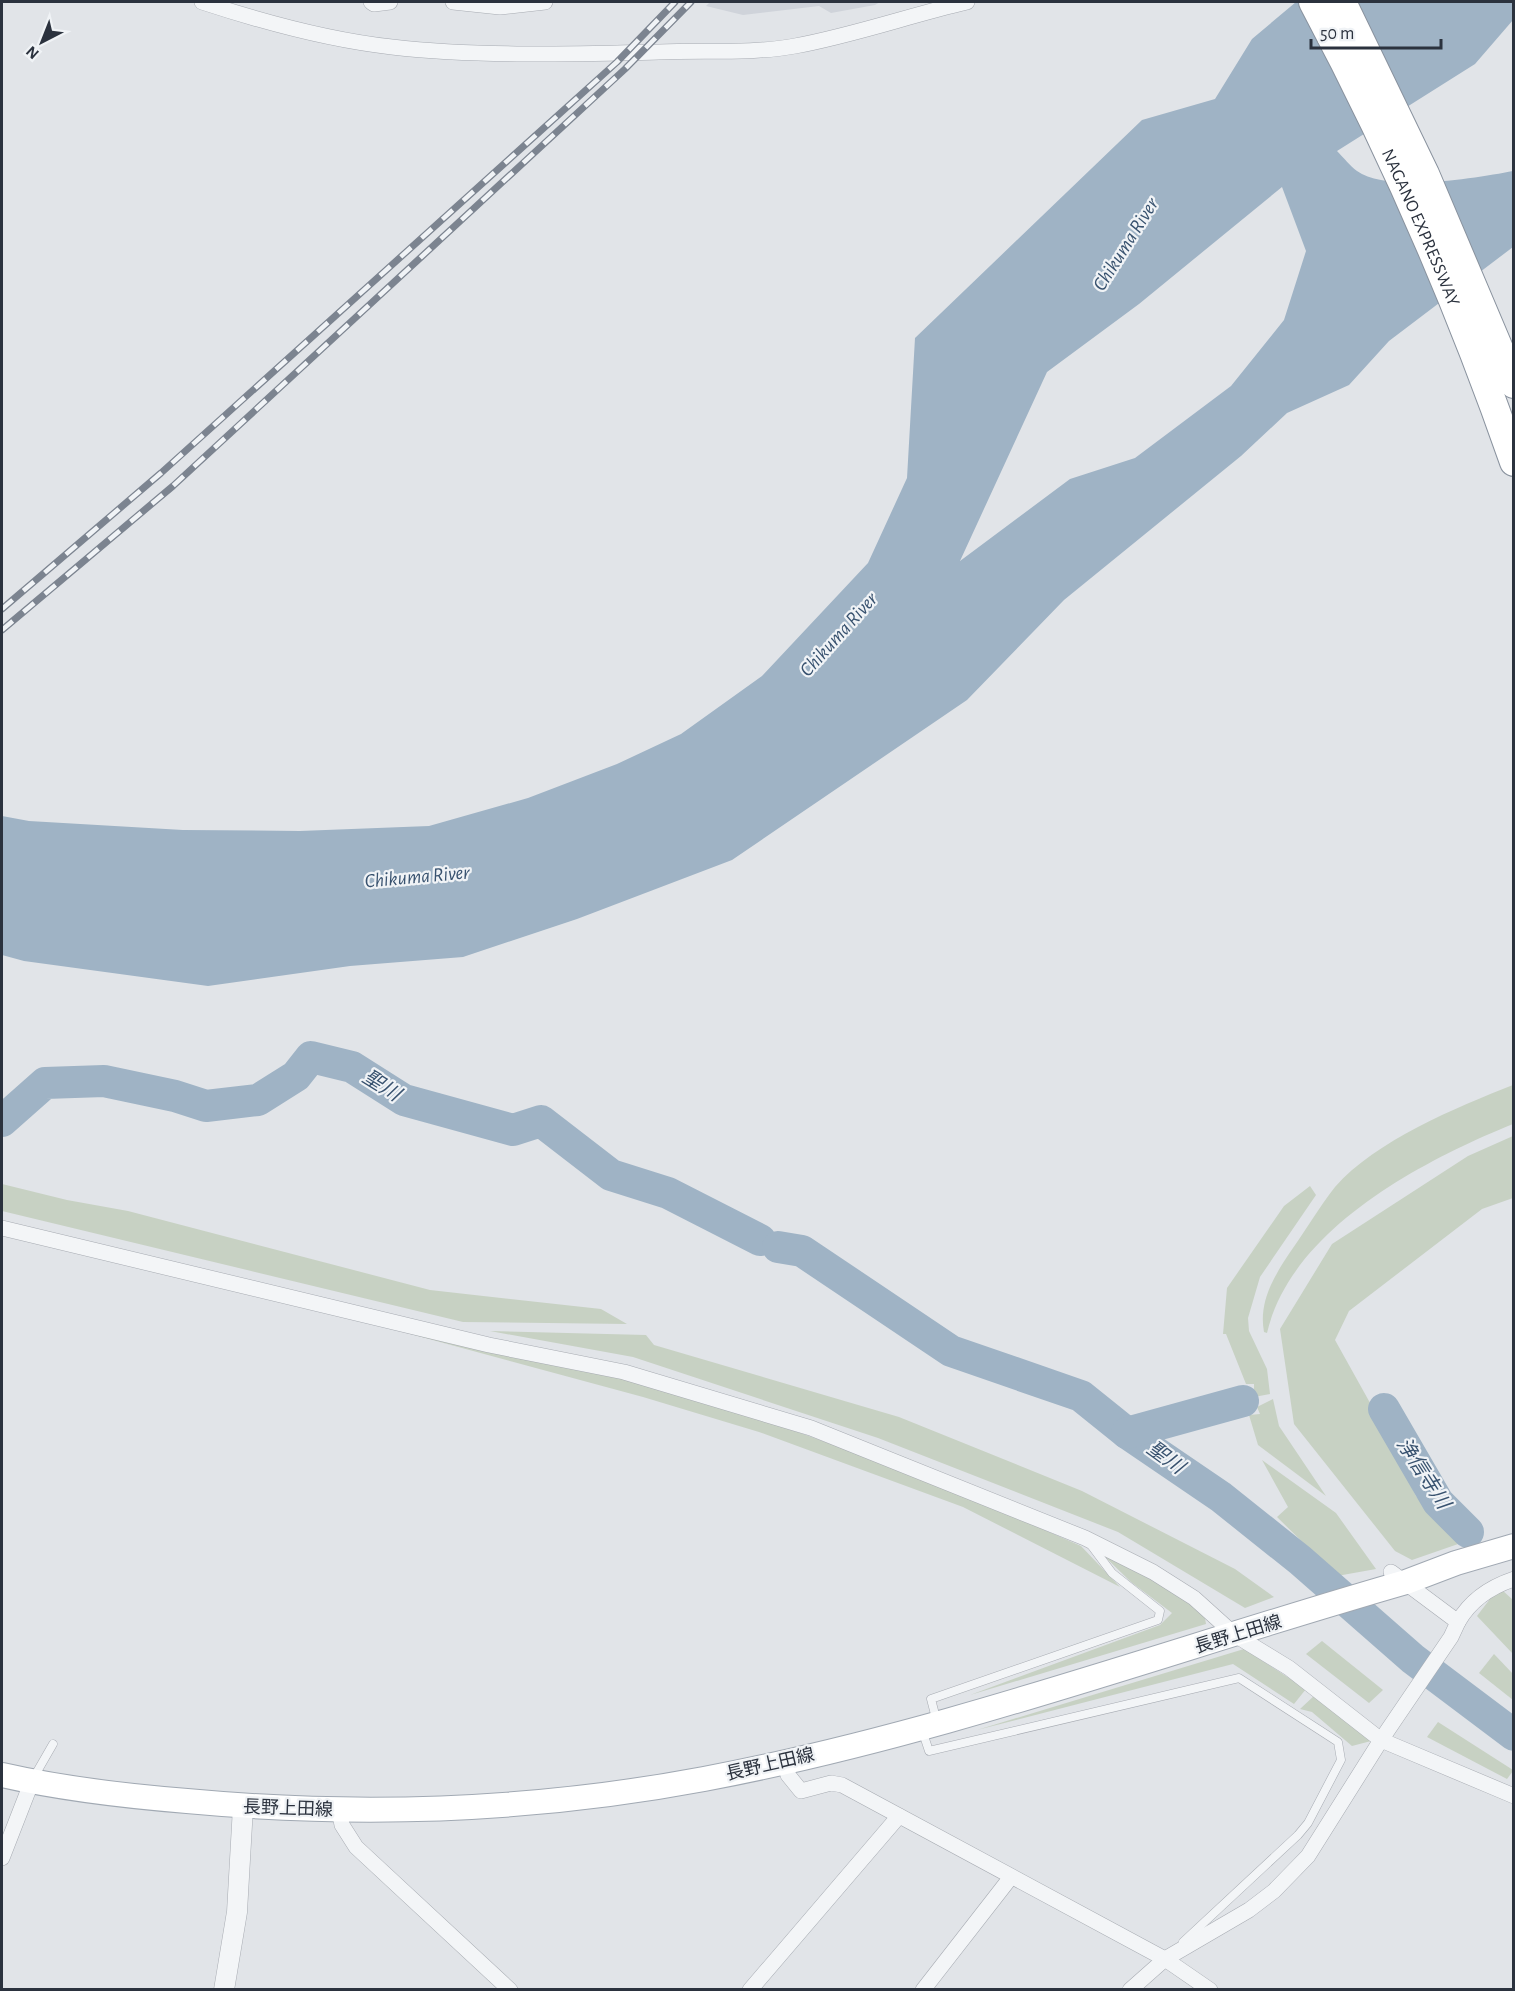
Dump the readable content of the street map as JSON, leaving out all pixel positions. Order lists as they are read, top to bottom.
{
  "streets": {
    "highway": ["NAGANO EXPRESSWAY"],
    "main road": ["長野上田線"]
  },
  "water": ["Chikuma River", "聖川", "浄信寺川"],
  "scale_bar": "50 m",
  "north": "bottom left"
}
